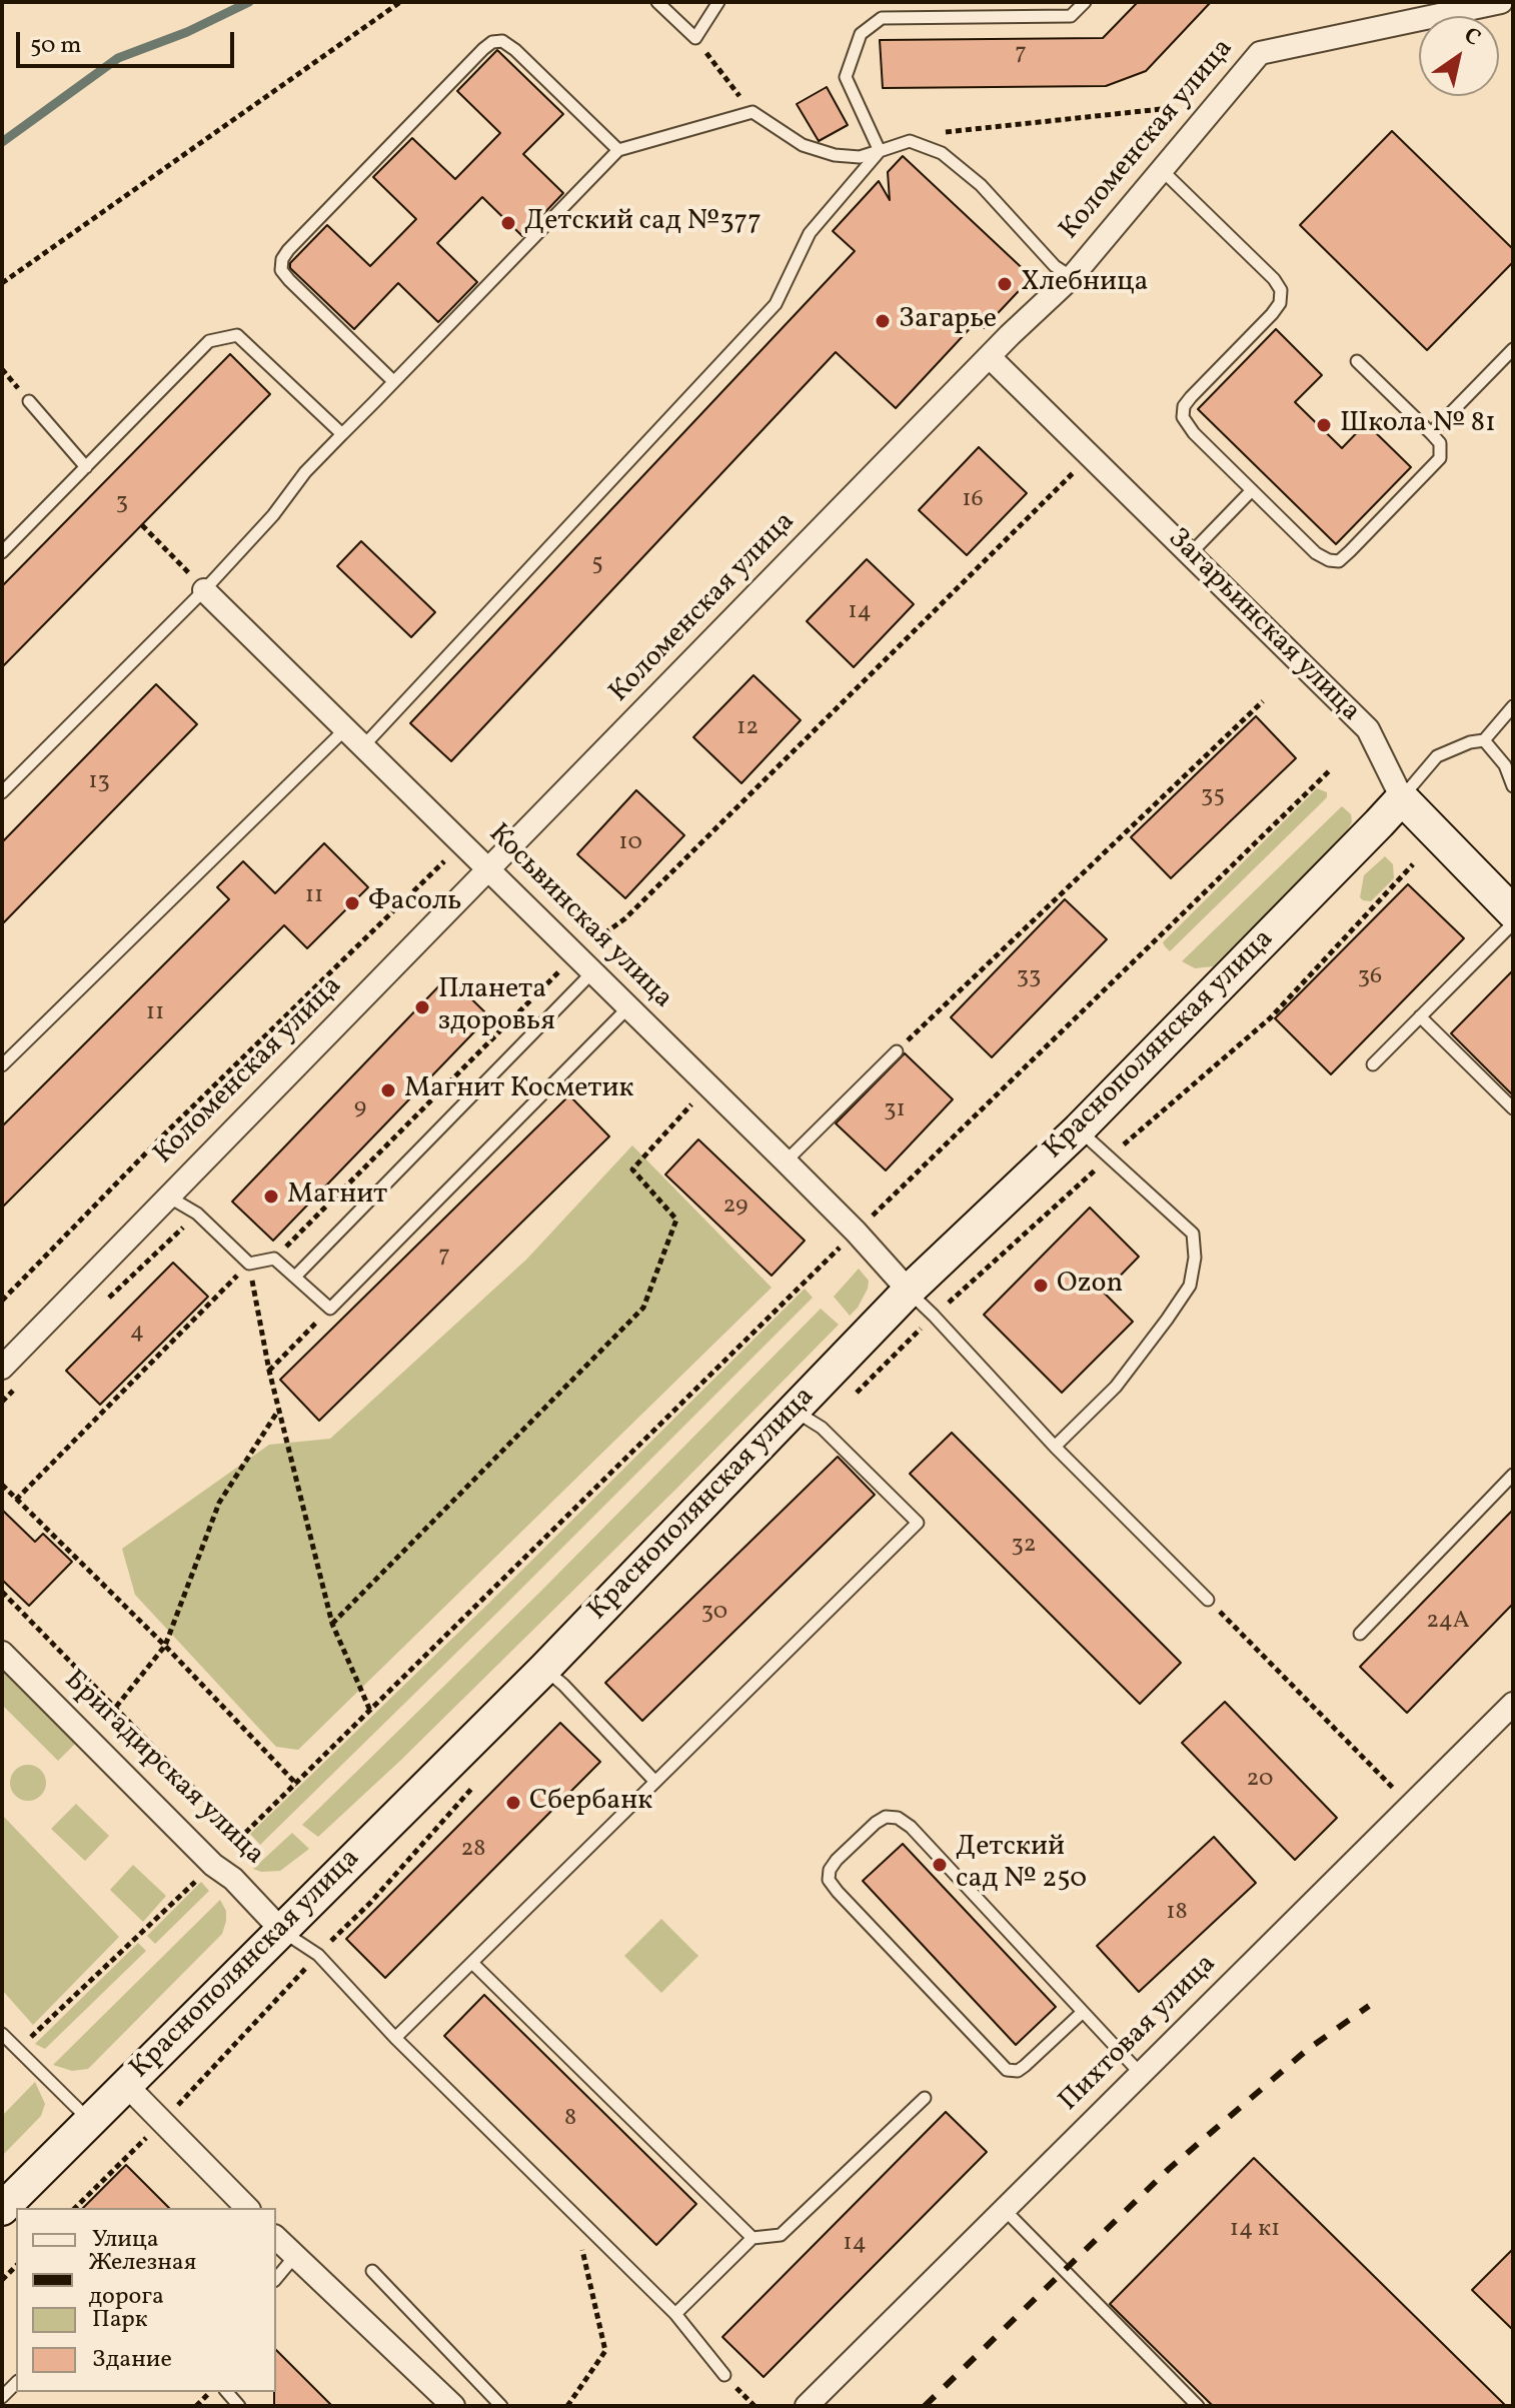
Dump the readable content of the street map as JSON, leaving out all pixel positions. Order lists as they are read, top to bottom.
{
  "streets": {
    "main road": ["Загарьинская улица", "Краснополянская улица"],
    "street": [
      "Коломенская улица",
      "Косьвинская улица",
      "Бригадирская улица",
      "Пихтовая улица"
    ]
  },
  "crossings": [
    ["Коломенская улица", "Загарьинская улица"],
    ["Коломенская улица", "Косьвинская улица"],
    ["Загарьинская улица", "Краснополянская улица"],
    ["Косьвинская улица", "Краснополянская улица"],
    ["Краснополянская улица", "Бригадирская улица"]
  ],
  "places": [
    "Детский сад №377",
    "Хлебница",
    "Загарье",
    "Школа № 81",
    "Фасоль",
    "Планета здоровья",
    "Магнит Косметик",
    "Магнит",
    "Ozon",
    "Сбербанк",
    "Детский сад № 250"
  ],
  "house_numbers": [
    "7",
    "16",
    "3",
    "5",
    "14",
    "12",
    "13",
    "35",
    "10",
    "11",
    "33",
    "36",
    "11",
    "9",
    "31",
    "29",
    "7",
    "4",
    "32",
    "30",
    "24А",
    "20",
    "28",
    "18",
    "8",
    "14 к1",
    "14"
  ],
  "legend": [
    "Улица",
    "Железная дорога",
    "Парк",
    "Здание"
  ],
  "scale_bar": "50 m",
  "north": "top right"
}
